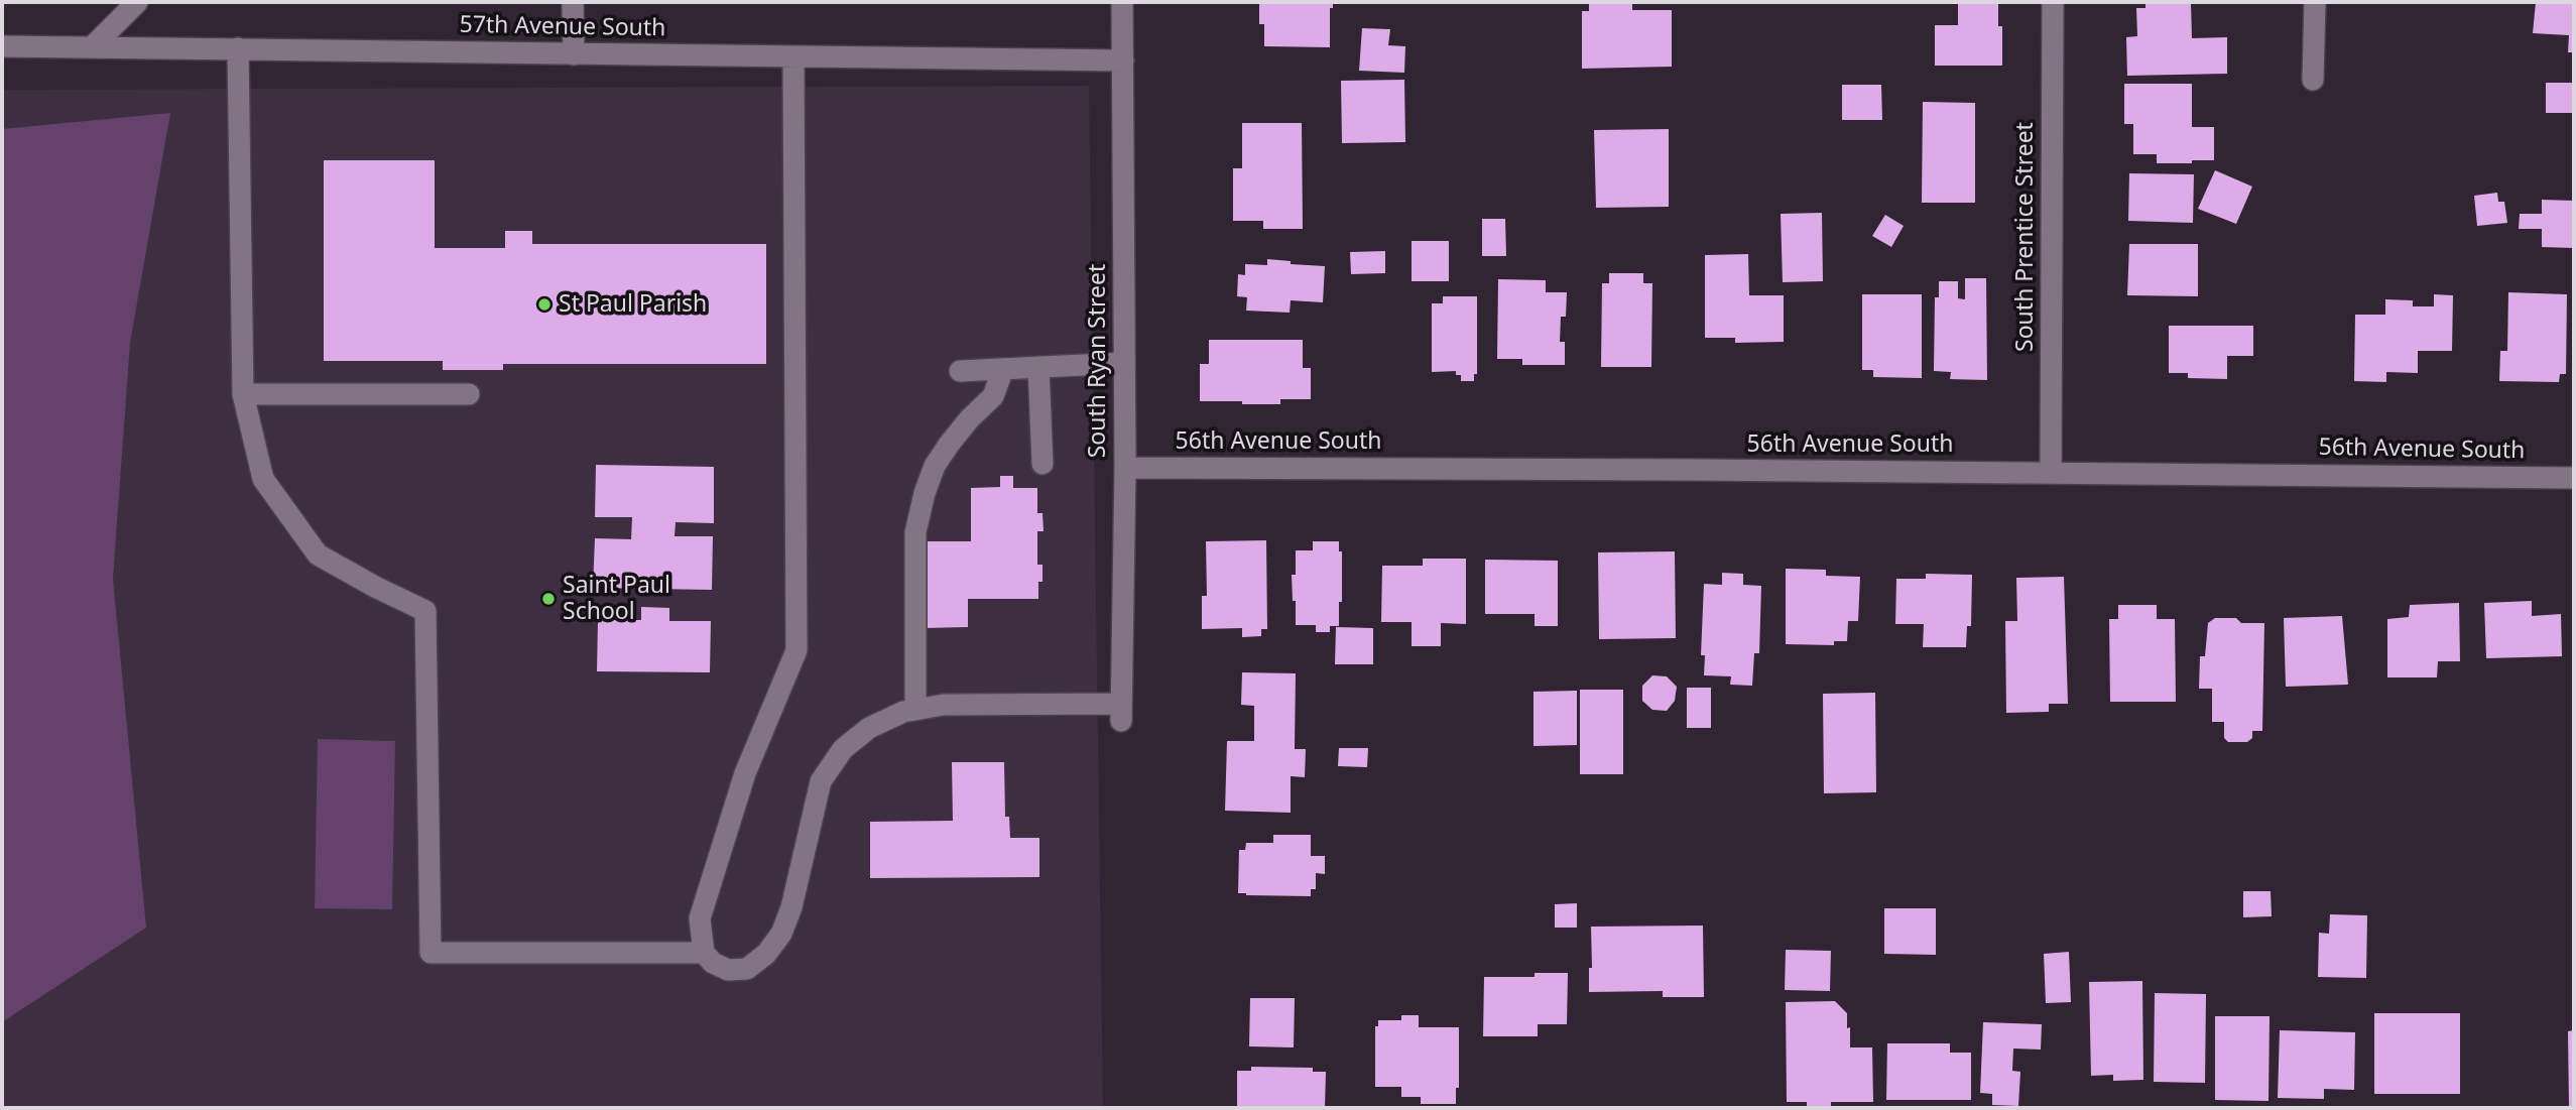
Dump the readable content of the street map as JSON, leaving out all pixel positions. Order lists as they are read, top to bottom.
{
  "streets": {
    "street": [
      "57th Avenue South",
      "South Prentice Street",
      "South Ryan Street",
      "56th Avenue South"
    ]
  },
  "crossings": [
    ["57th Avenue South", "South Ryan Street"],
    ["South Prentice Street", "56th Avenue South"],
    ["South Ryan Street", "56th Avenue South"]
  ],
  "places": ["St Paul Parish", "Saint Paul School"]
}
